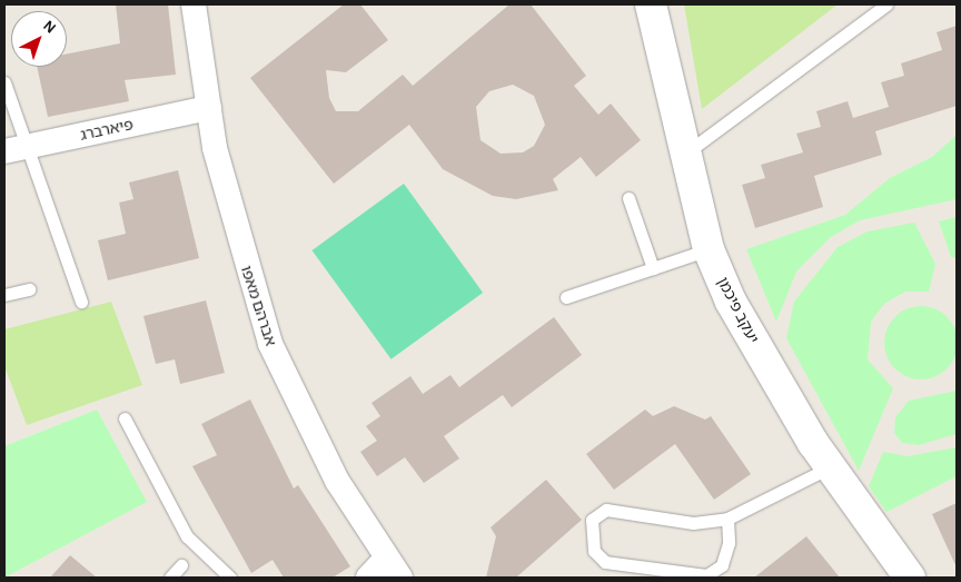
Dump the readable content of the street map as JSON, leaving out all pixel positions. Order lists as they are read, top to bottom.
{
  "streets": {
    "street": ["פיארברג", "אברהם מאפו", "יעקב פיכמן"]
  },
  "crossings": [
    ["פיארברג", "אברהם מאפו"]
  ],
  "north": "top right"
}
